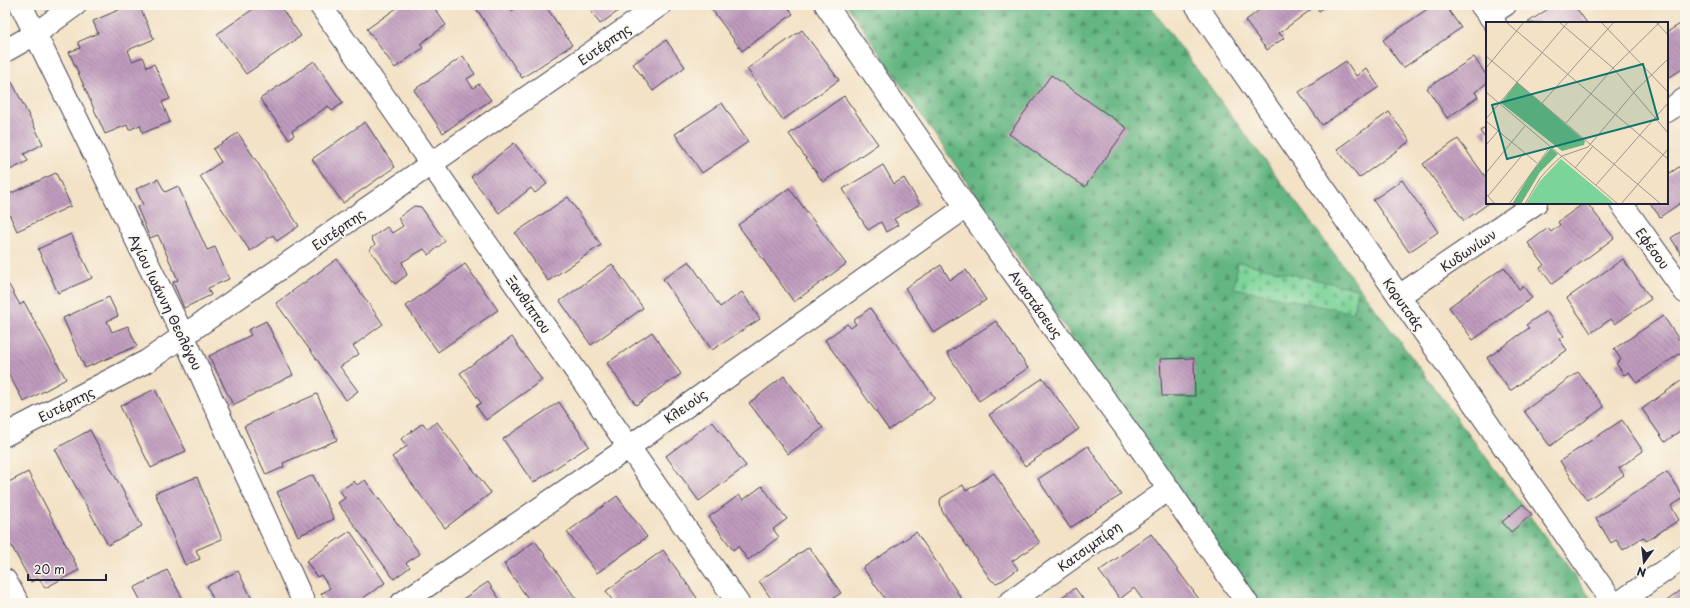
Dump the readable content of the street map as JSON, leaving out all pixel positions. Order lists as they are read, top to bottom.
{
  "streets": {
    "street": [
      "Ευτέρπης",
      "Εφέσου",
      "Κυδωνίων",
      "Αγίου Ιωάννη Θεολόγου",
      "Ξανθίππου",
      "Αναστάσεως",
      "Κορυτσάς",
      "Κλειούς",
      "Κατσιμπίρη"
    ]
  },
  "crossings": [
    ["Ευτέρπης", "Αγίου Ιωάννη Θεολόγου"],
    ["Ευτέρπης", "Ξανθίππου"],
    ["Κυδωνίων", "Κορυτσάς"],
    ["Ξανθίππου", "Κλειούς"],
    ["Αναστάσεως", "Κλειούς"],
    ["Αναστάσεως", "Κατσιμπίρη"]
  ],
  "scale_bar": "20 m",
  "north": "bottom"
}
